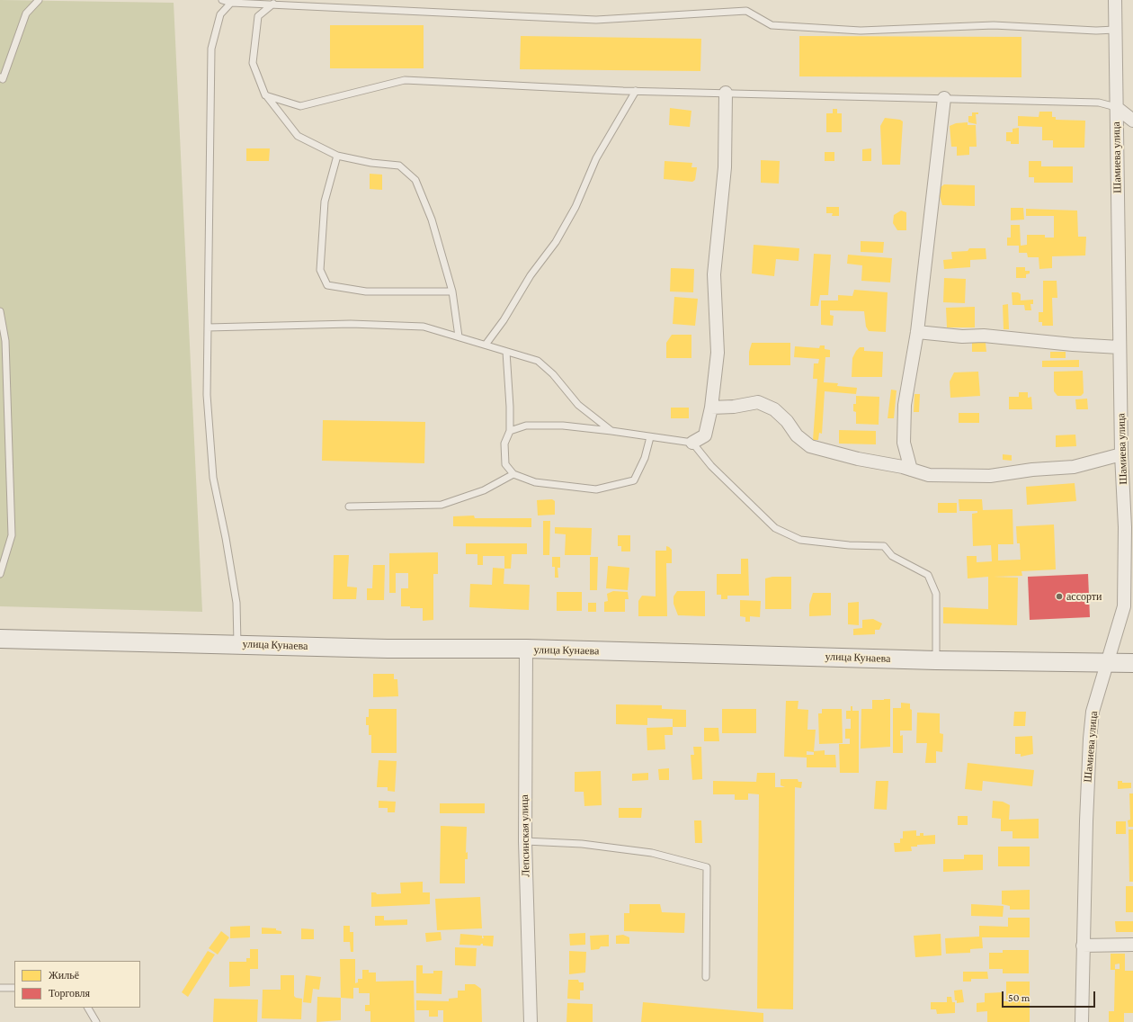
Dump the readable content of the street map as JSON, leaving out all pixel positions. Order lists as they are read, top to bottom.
{
  "streets": {
    "main road": ["улица Кунаева"],
    "street": ["Шамиева улица", "Лепсинская улица"]
  },
  "crossings": [
    ["Шамиева улица", "улица Кунаева"],
    ["улица Кунаева", "Лепсинская улица"]
  ],
  "places": ["ассорти"],
  "legend": ["Жильё", "Торговля"],
  "scale_bar": "50 m"
}
